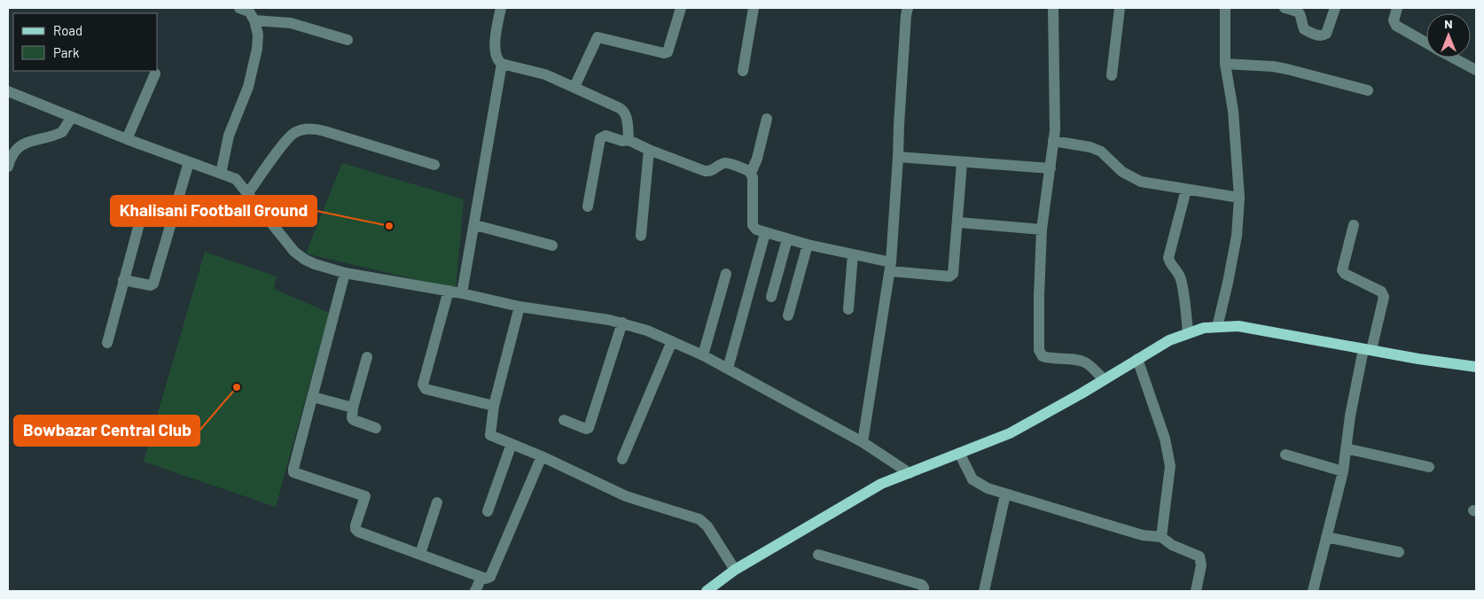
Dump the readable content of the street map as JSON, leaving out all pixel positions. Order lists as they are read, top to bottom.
{
  "places": ["Khalisani Football Ground", "Bowbazar Central Club"],
  "legend": ["Road", "Park"],
  "north": "top"
}
